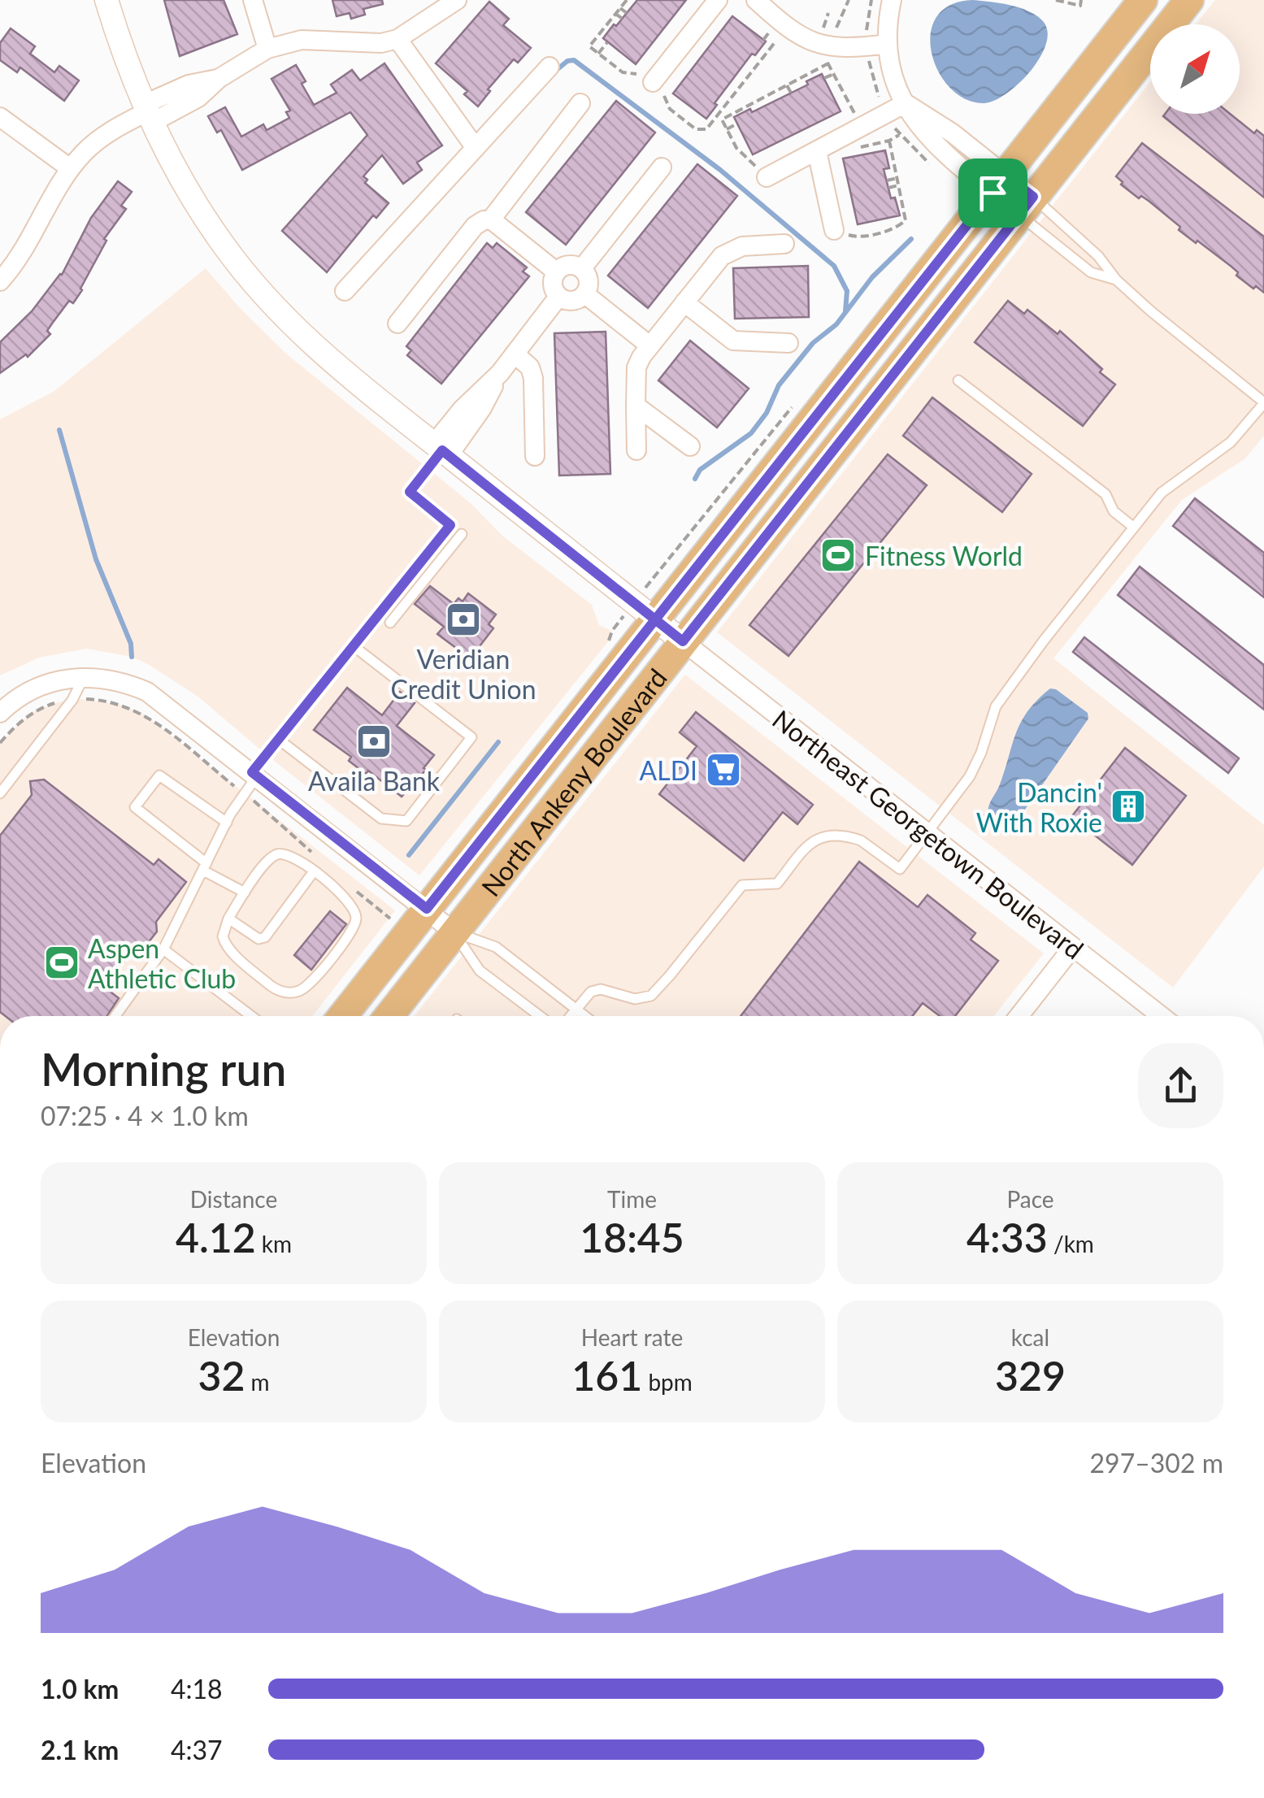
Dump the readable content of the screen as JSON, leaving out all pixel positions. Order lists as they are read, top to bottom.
{
  "streets": {
    "main road": ["North Ankeny Boulevard"],
    "street": ["Northeast Georgetown Boulevard"]
  },
  "crossings": [
    ["North Ankeny Boulevard", "Northeast Georgetown Boulevard"]
  ],
  "places": {
    "sports": ["Fitness World", "Aspen Athletic Club"],
    "bank": ["Veridian Credit Union", "Availa Bank"],
    "supermarket": ["ALDI"],
    "building": ["Dancin' With Roxie"]
  },
  "north": "top right",
  "page": {
    "heading": ["Morning run", "07:25 · 4 × 1.0 km"],
    "stats": [
      ["Distance", "4.12 km"],
      ["Time", "18:45"],
      ["Pace", "4:33 /km"],
      ["Elevation", "32 m"],
      ["Heart rate", "161 bpm"],
      ["kcal", "329"]
    ],
    "chart": ["Elevation", "297–302 m"],
    "list": [
      {
        "name": "1.0 km",
        "note": "4:18"
      },
      {
        "name": "2.1 km",
        "note": "4:37"
      }
    ]
  }
}
